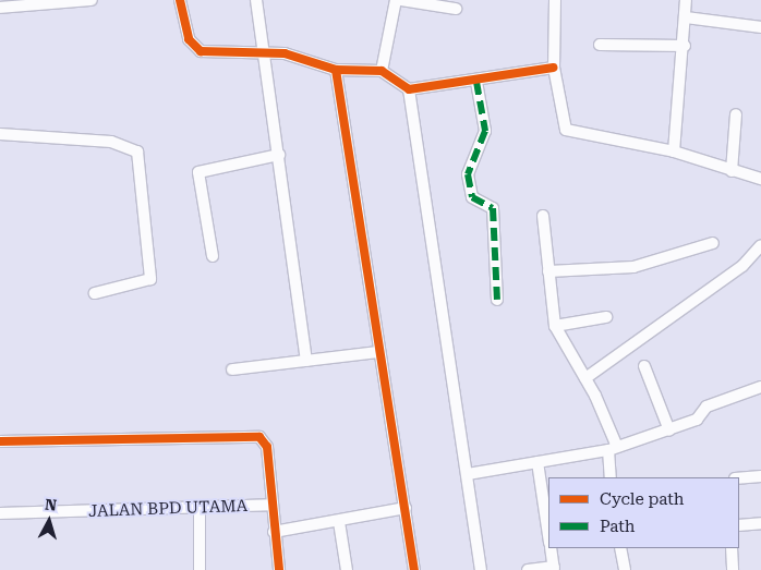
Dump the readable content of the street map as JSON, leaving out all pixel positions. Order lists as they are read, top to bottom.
{
  "streets": {
    "street": ["JALAN BPD UTAMA"]
  },
  "legend": ["Cycle path", "Path"],
  "north": "top"
}
